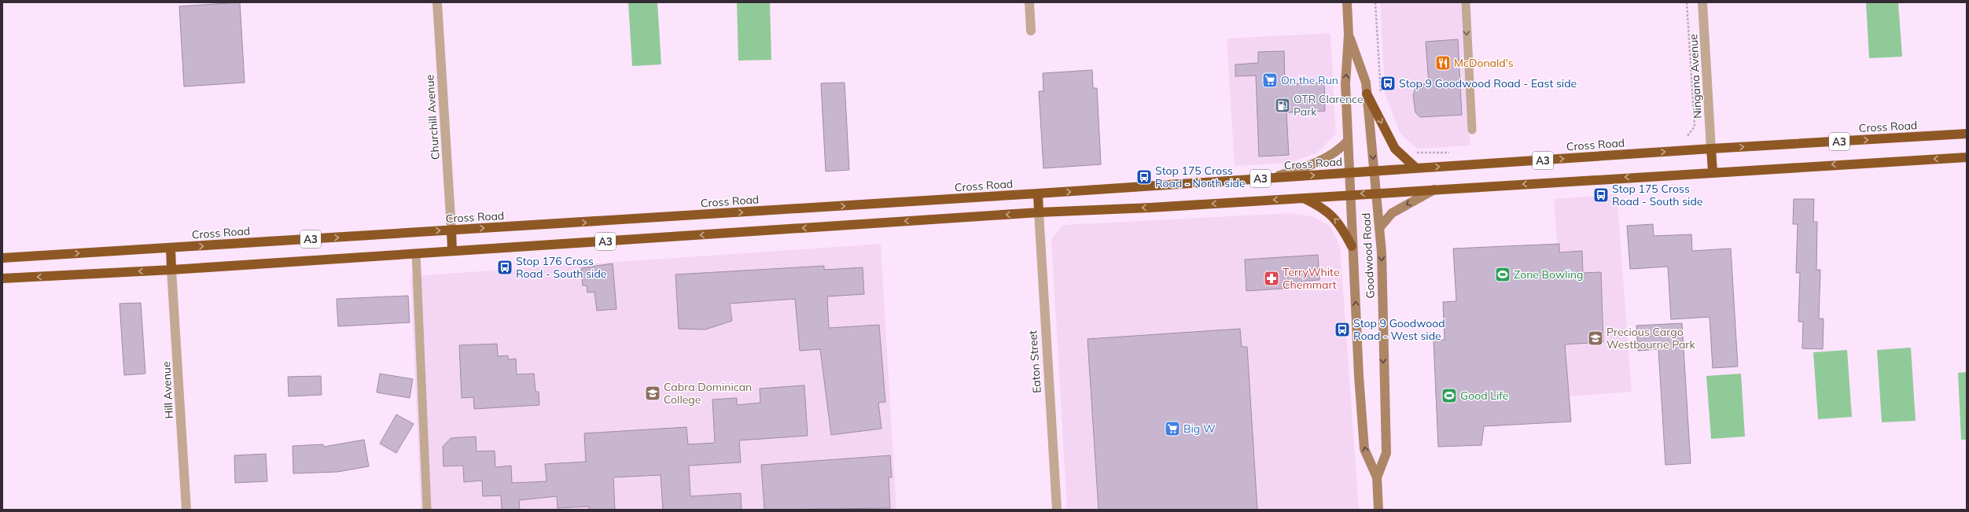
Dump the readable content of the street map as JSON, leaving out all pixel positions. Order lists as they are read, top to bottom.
{
  "streets": {
    "highway": ["Cross Road", "A3"],
    "main road": ["Goodwood Road"],
    "street": [
      "Ningana Avenue",
      "Churchill Avenue",
      "Eaton Street",
      "Hill Avenue"
    ]
  },
  "crossings": [
    ["Ningana Avenue", "Cross Road"],
    ["Churchill Avenue", "Cross Road"],
    ["Cross Road", "Goodwood Road"],
    ["A3", "Goodwood Road"],
    ["A3", "Eaton Street"],
    ["A3", "Hill Avenue"]
  ],
  "places": {
    "restaurant": ["McDonald's"],
    "supermarket": ["On the Run", "Big W"],
    "bus stop": [
      "Stop 9 Goodwood Road - East side",
      "Stop 175 Cross Road - North side",
      "Stop 175 Cross Road - South side",
      "Stop 176 Cross Road - South side",
      "Stop 9 Goodwood Road - West side"
    ],
    "fuel station": ["OTR Clarence Park"],
    "sports": ["Zone Bowling", "Good Life"],
    "pharmacy": ["TerryWhite Chemmart"],
    "school or university": ["Precious Cargo Westbourne Park", "Cabra Dominican College"]
  }
}
